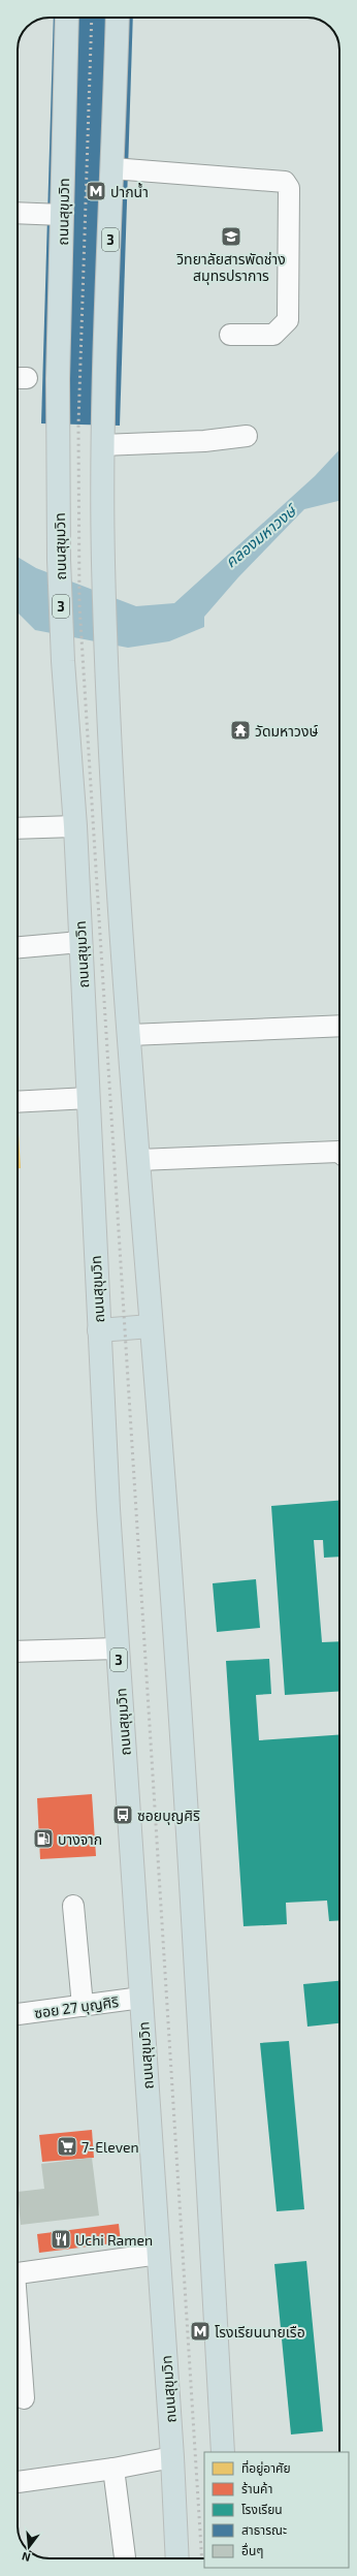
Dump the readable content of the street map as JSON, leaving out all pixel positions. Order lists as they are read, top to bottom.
{
  "streets": {
    "highway": ["ถนนสุขุมวิท", "3"],
    "street": ["ซอย 27 บุญศิริ"]
  },
  "crossings": [
    ["ถนนสุขุมวิท", "ซอย 27 บุญศิริ"]
  ],
  "water": ["คลองมหาวงษ์"],
  "places": {
    "metro station": ["ปากน้ำ", "โรงเรียนนายเรือ"],
    "school or university": ["วิทยาลัยสารพัดช่าง สมุทรปราการ"],
    "temple": ["วัดมหาวงษ์"],
    "bus stop": ["ซอยบุญศิริ"],
    "fuel station": ["บางจาก"],
    "supermarket": ["7-Eleven"],
    "restaurant": ["Uchi Ramen"]
  },
  "legend": [
    "ที่อยู่อาศัย",
    "ร้านค้า",
    "โรงเรียน",
    "สาธารณะ",
    "อื่นๆ"
  ],
  "north": "bottom"
}
